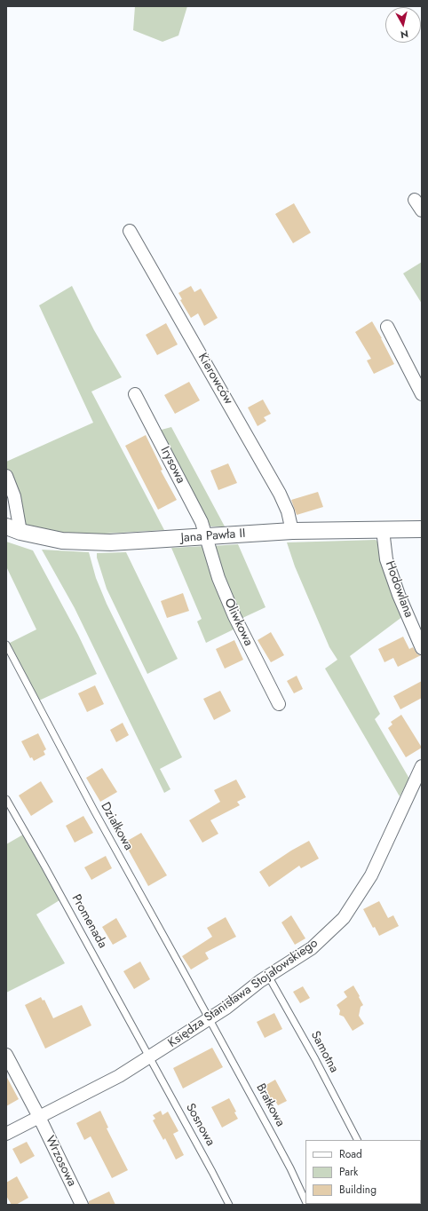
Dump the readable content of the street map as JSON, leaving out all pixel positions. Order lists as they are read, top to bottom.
{
  "streets": {
    "street": [
      "Kierowców",
      "Irysowa",
      "Jana Pawła II",
      "Hodowlana",
      "Oliwkowa",
      "Księdza Stanisława Stojałowskiego",
      "Wrzosowa"
    ],
    "lane": [
      "Działkowa",
      "Promenada",
      "Samotna",
      "Bratkowa",
      "Sosnowa"
    ]
  },
  "crossings": [
    ["Kierowców", "Jana Pawła II"],
    ["Irysowa", "Jana Pawła II"],
    ["Irysowa", "Oliwkowa"],
    ["Jana Pawła II", "Hodowlana"],
    ["Jana Pawła II", "Oliwkowa"],
    ["Działkowa", "Księdza Stanisława Stojałowskiego"],
    ["Działkowa", "Bratkowa"],
    ["Promenada", "Księdza Stanisława Stojałowskiego"],
    ["Promenada", "Sosnowa"],
    ["Księdza Stanisława Stojałowskiego", "Samotna"],
    ["Księdza Stanisława Stojałowskiego", "Bratkowa"],
    ["Księdza Stanisława Stojałowskiego", "Sosnowa"],
    ["Księdza Stanisława Stojałowskiego", "Wrzosowa"]
  ],
  "legend": ["Road", "Park", "Building"],
  "north": "bottom"
}
